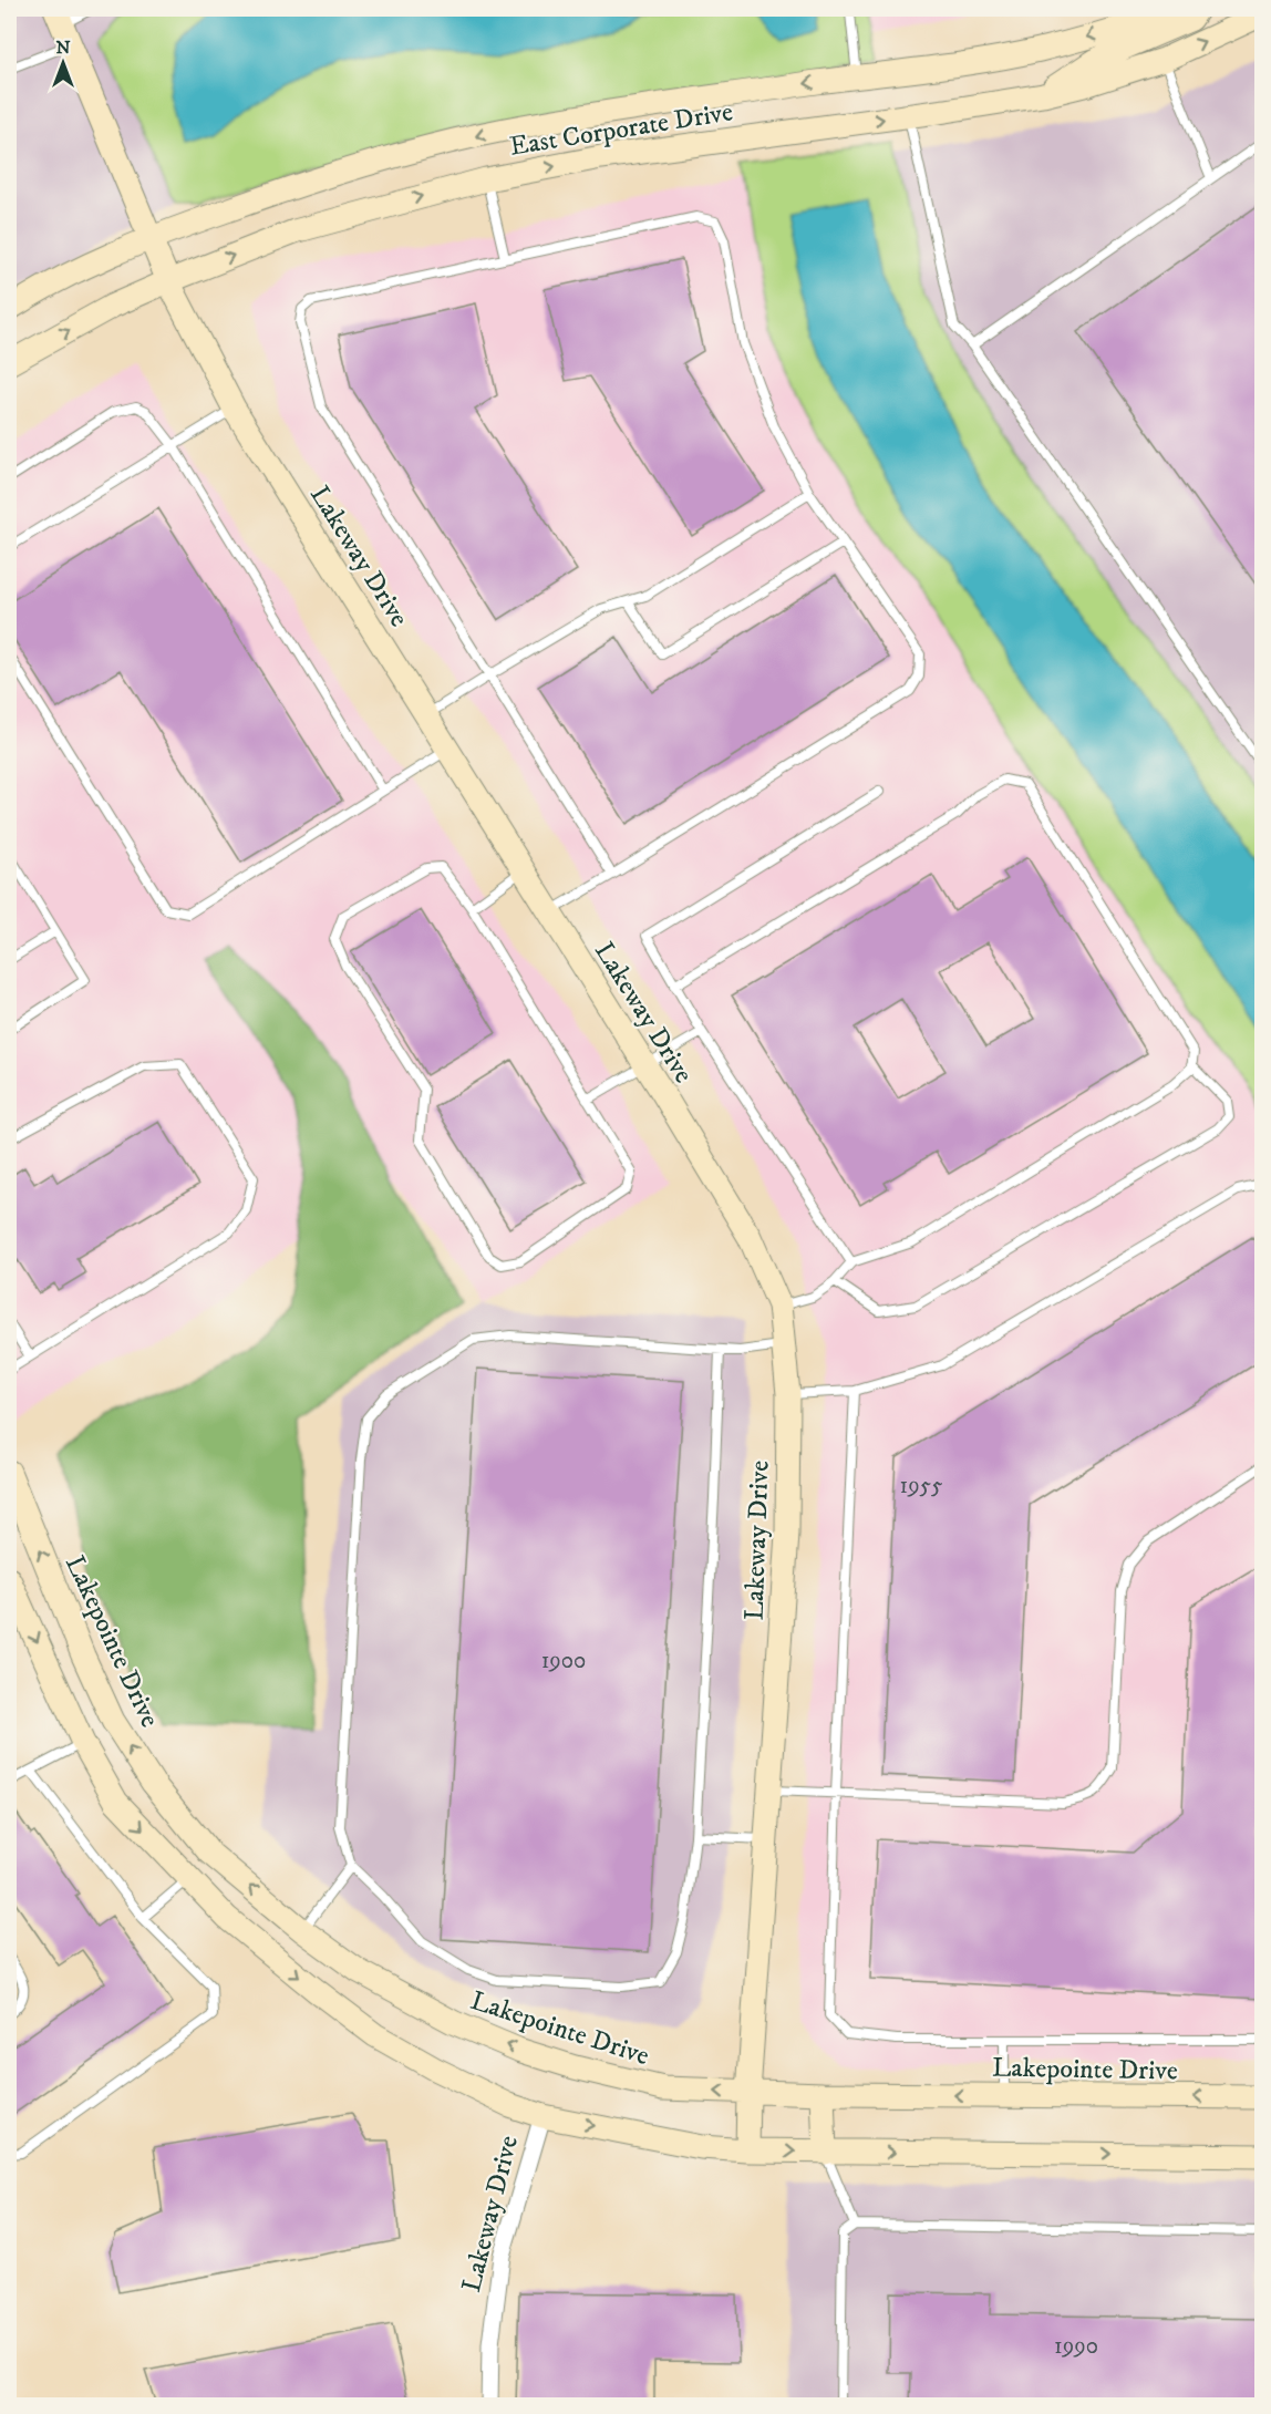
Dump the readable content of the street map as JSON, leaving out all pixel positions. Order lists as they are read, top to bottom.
{
  "streets": {
    "street": ["East Corporate Drive", "Lakeway Drive", "Lakepointe Drive"]
  },
  "crossings": [
    ["East Corporate Drive", "Lakeway Drive"],
    ["Lakeway Drive", "Lakepointe Drive"]
  ],
  "house_numbers": ["1955", "1900", "1990"],
  "north": "top"
}
